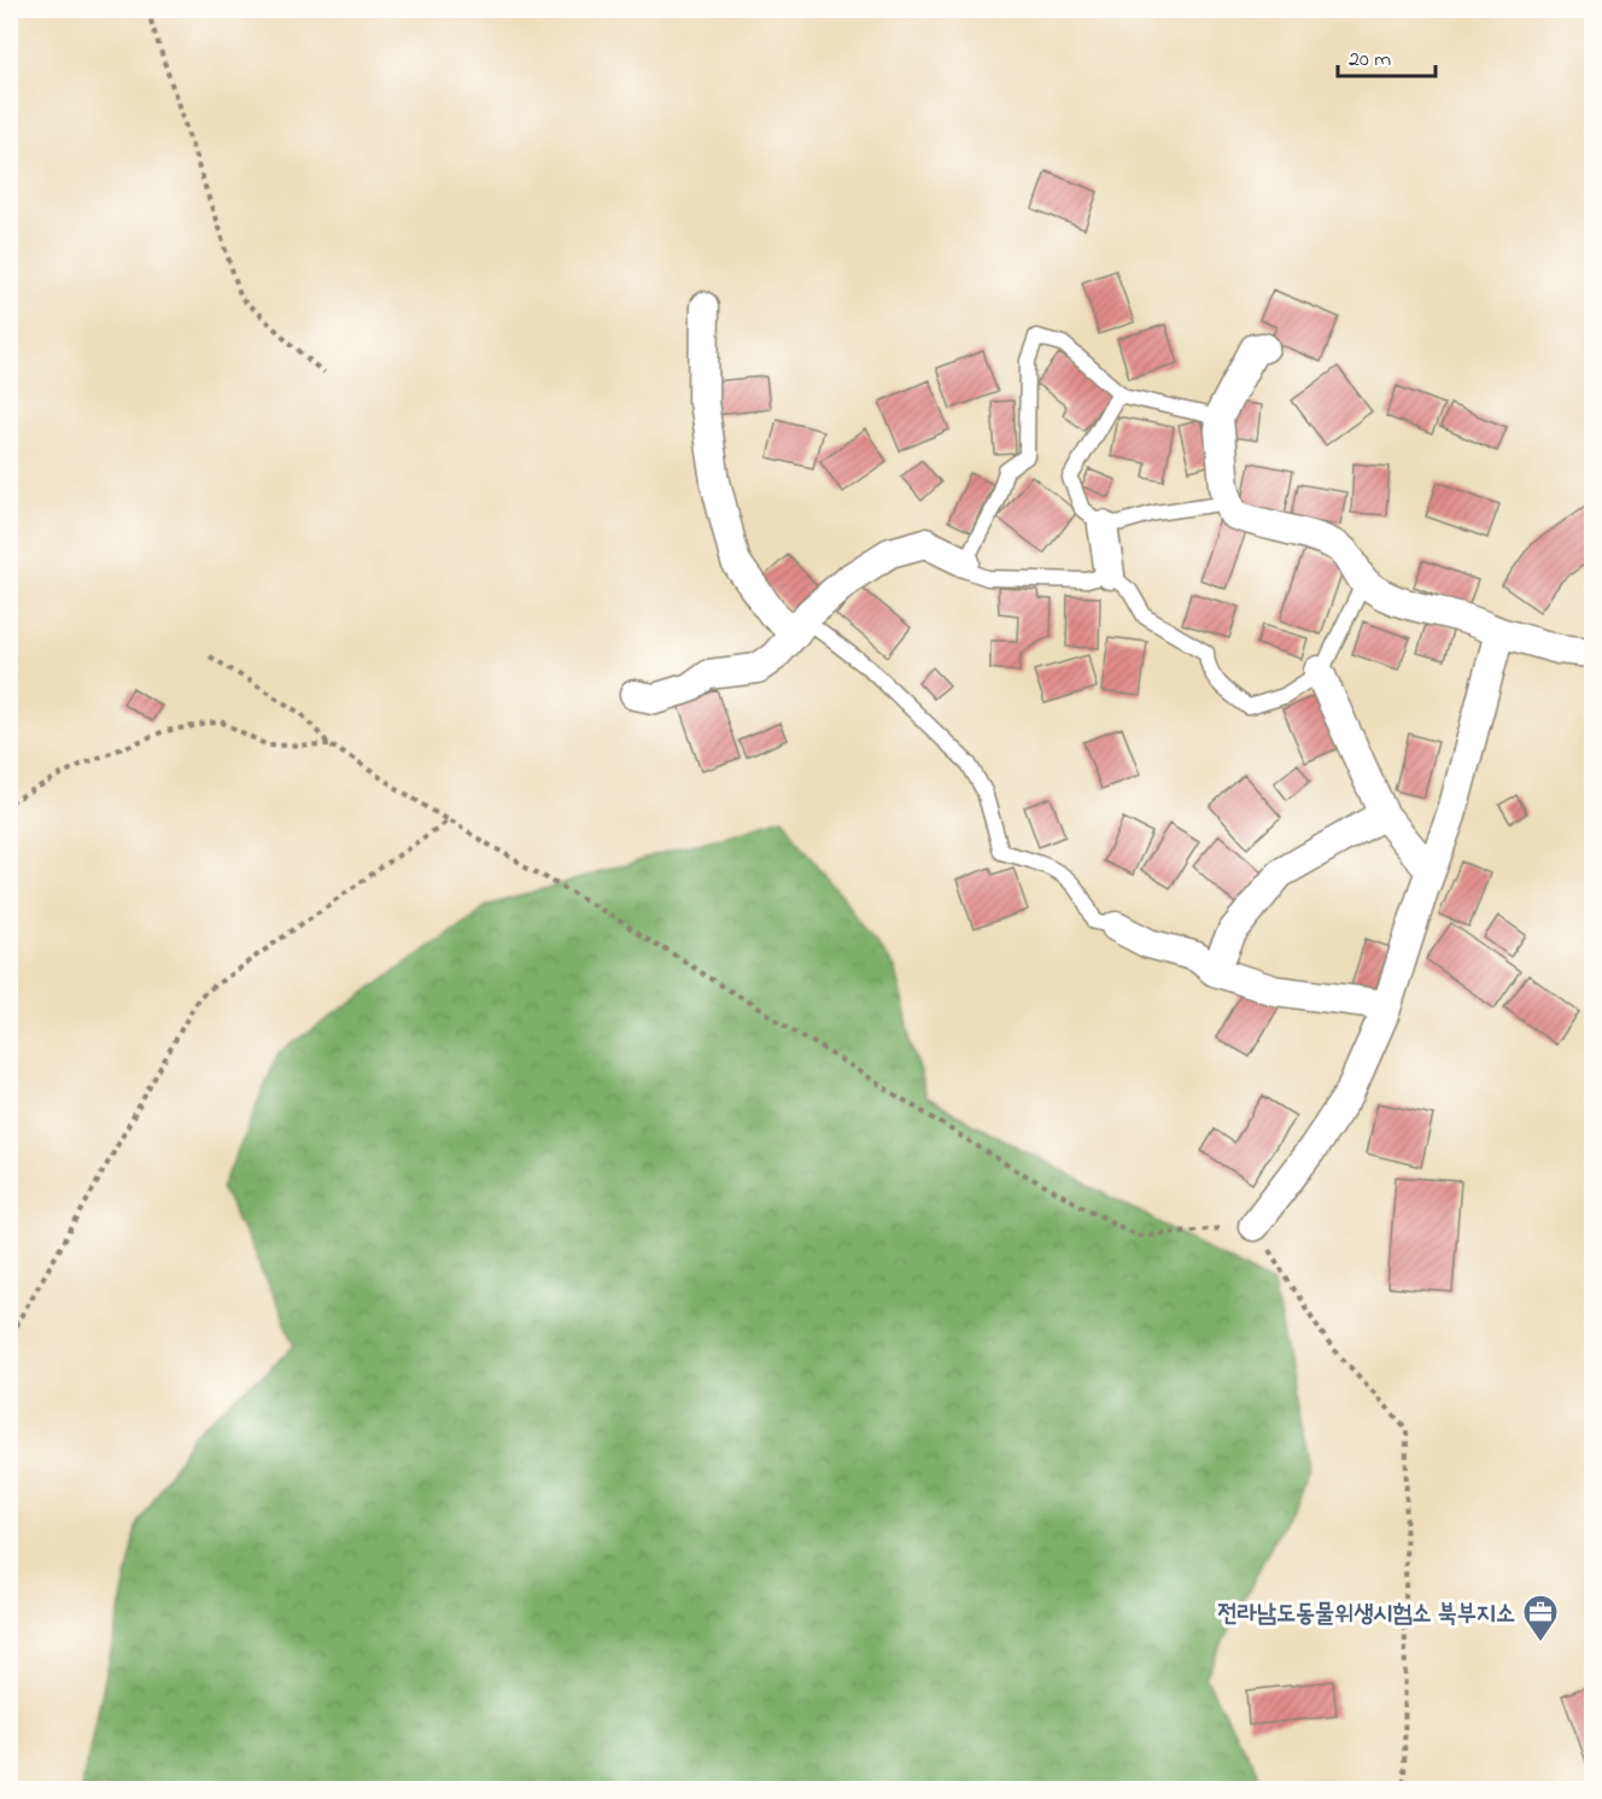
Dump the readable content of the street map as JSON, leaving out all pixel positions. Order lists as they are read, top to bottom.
{
  "places": {
    "office": ["전라남도동물위생시험소 북부지소"]
  },
  "scale_bar": "20 m"
}
